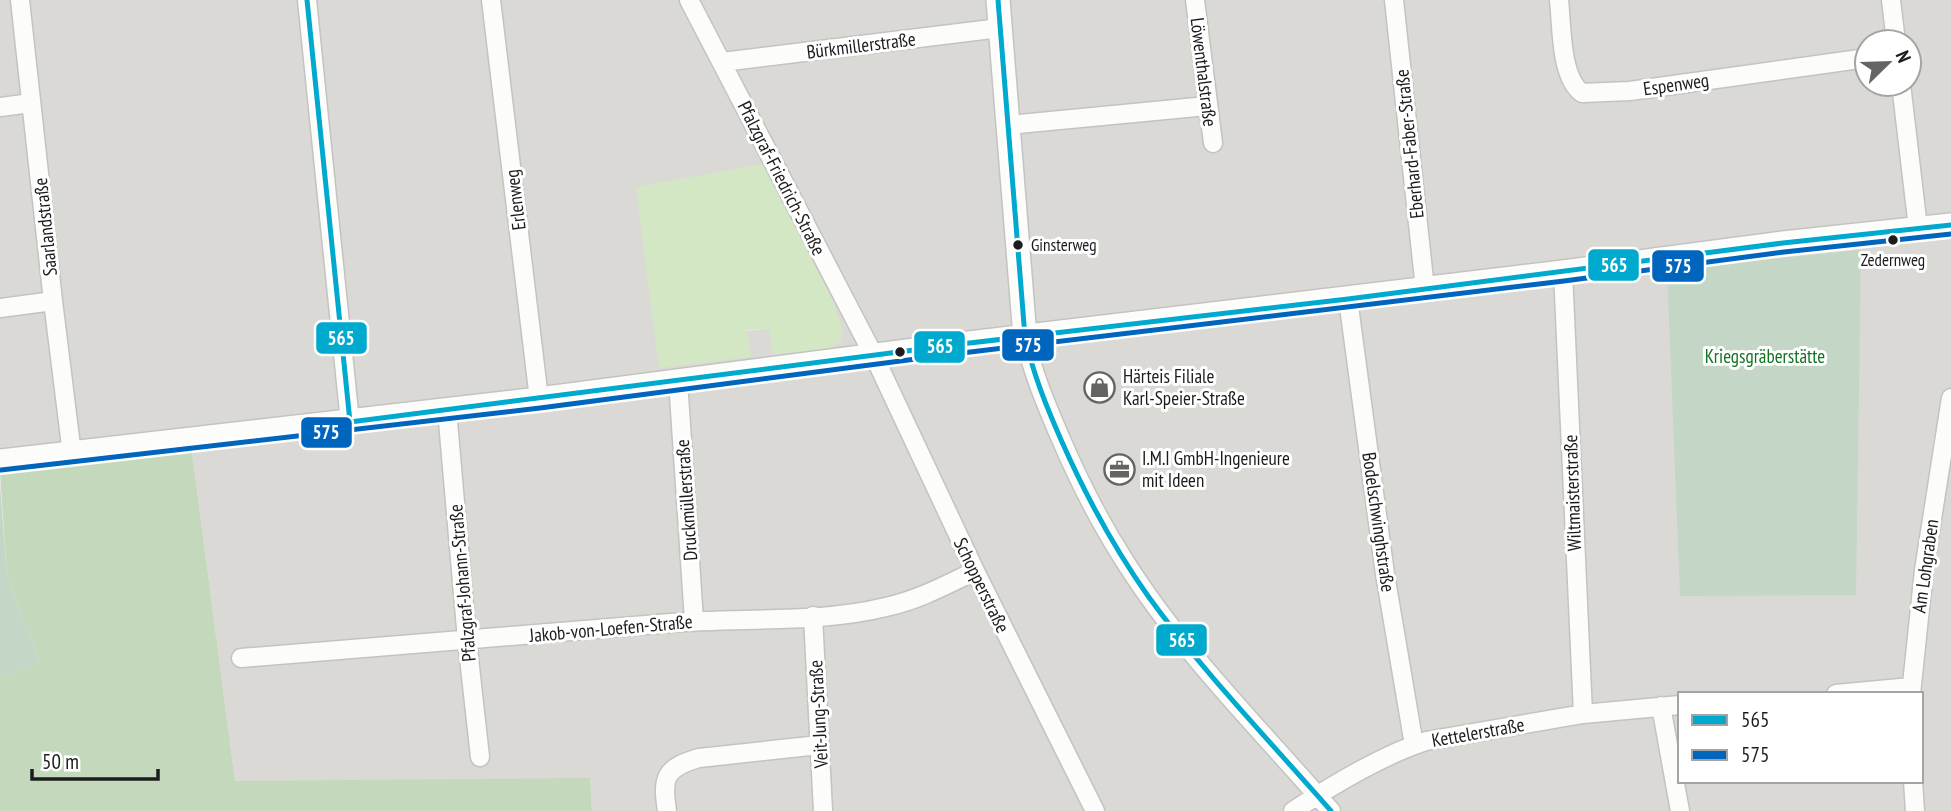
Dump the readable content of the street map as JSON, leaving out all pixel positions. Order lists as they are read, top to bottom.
{
  "streets": {
    "street": [
      "Bürkmillerstraße",
      "Löwenthalstraße",
      "Espenweg",
      "Eberhard-Faber-Straße",
      "Pfalzgraf-Friedrich-Straße",
      "Erlenweg",
      "Saarlandstraße",
      "Wiltmaisterstraße",
      "Druckmüllerstraße",
      "Bodelschwinghstraße",
      "Am Lohgraben",
      "Pfalzgraf-Johann-Straße",
      "Schopperstraße",
      "Jakob-von-Loefen-Straße",
      "Veit-Jung-Straße",
      "Kettelerstraße"
    ]
  },
  "crossings": [
    ["Bürkmillerstraße", "Pfalzgraf-Friedrich-Straße"],
    ["Pfalzgraf-Friedrich-Straße", "Schopperstraße"],
    ["Wiltmaisterstraße", "Kettelerstraße"],
    ["Druckmüllerstraße", "Jakob-von-Loefen-Straße"],
    ["Bodelschwinghstraße", "Kettelerstraße"],
    ["Pfalzgraf-Johann-Straße", "Jakob-von-Loefen-Straße"],
    ["Schopperstraße", "Jakob-von-Loefen-Straße"],
    ["Jakob-von-Loefen-Straße", "Veit-Jung-Straße"]
  ],
  "parks": ["Kriegsgräberstätte"],
  "places": {
    "other": ["Zedernweg", "Ginsterweg"],
    "shop": ["Härteis Filiale Karl-Speier-Straße"],
    "office": ["I.M.I GmbH-Ingenieure mit Ideen"]
  },
  "lines": ["transit line 565", "transit line 575"],
  "legend": ["565", "575"],
  "scale_bar": "50 m",
  "north": "top right"
}
